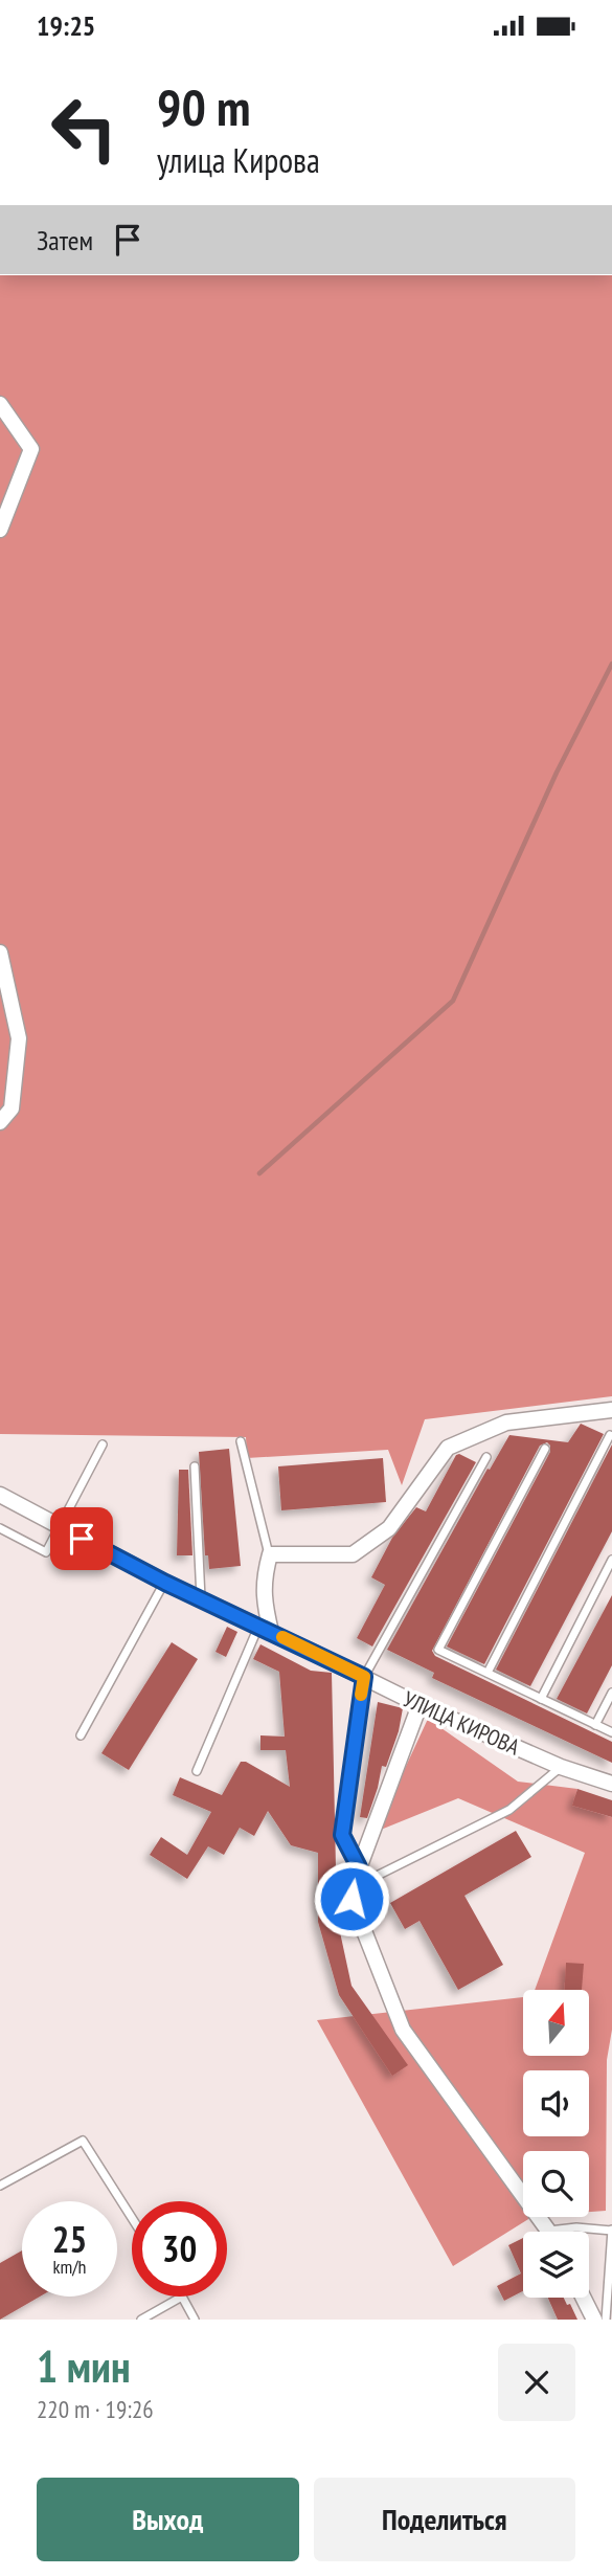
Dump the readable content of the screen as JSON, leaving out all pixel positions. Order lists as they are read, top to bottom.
{
  "streets": {
    "street": ["УЛИЦА КИРОВА"]
  },
  "north": "top",
  "page": {
    "status": "19:25",
    "turn": ["90 m", "улица Кирова"],
    "then": "Затем",
    "speed": "25 km/h",
    "limit": "30",
    "heading": ["1 мин", "220 m · 19:26"],
    "buttons": ["Выход", "Поделиться"]
  }
}
